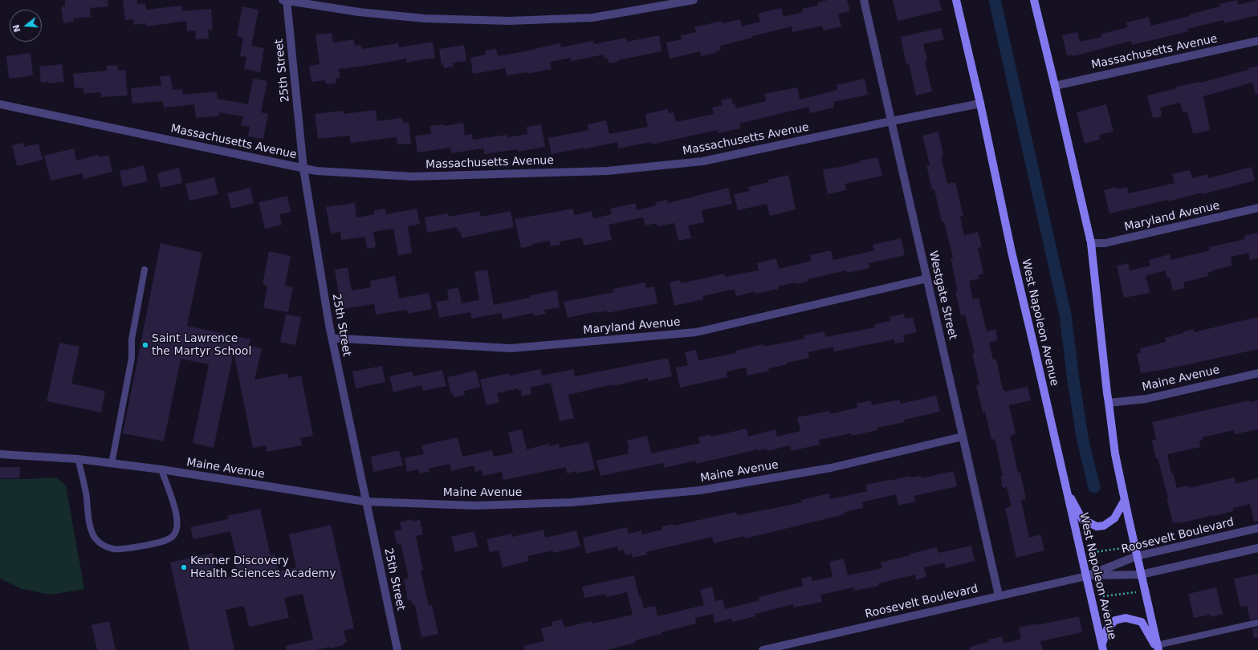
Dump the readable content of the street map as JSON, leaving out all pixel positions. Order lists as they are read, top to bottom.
{
  "streets": {
    "main road": ["West Napoleon Avenue"],
    "street": [
      "Massachusetts Avenue",
      "25th Street",
      "Maryland Avenue",
      "Westgate Street",
      "Maine Avenue",
      "Roosevelt Boulevard"
    ]
  },
  "crossings": [
    ["Massachusetts Avenue", "25th Street"],
    ["Massachusetts Avenue", "Westgate Street"],
    ["Massachusetts Avenue", "West Napoleon Avenue"],
    ["25th Street", "Maryland Avenue"],
    ["25th Street", "Maine Avenue"],
    ["Maryland Avenue", "Westgate Street"],
    ["Westgate Street", "Maine Avenue"],
    ["Westgate Street", "Roosevelt Boulevard"],
    ["West Napoleon Avenue", "Roosevelt Boulevard"]
  ],
  "places": ["Saint Lawrence the Martyr School", "Kenner Discovery Health Sciences Academy"],
  "north": "left"
}
